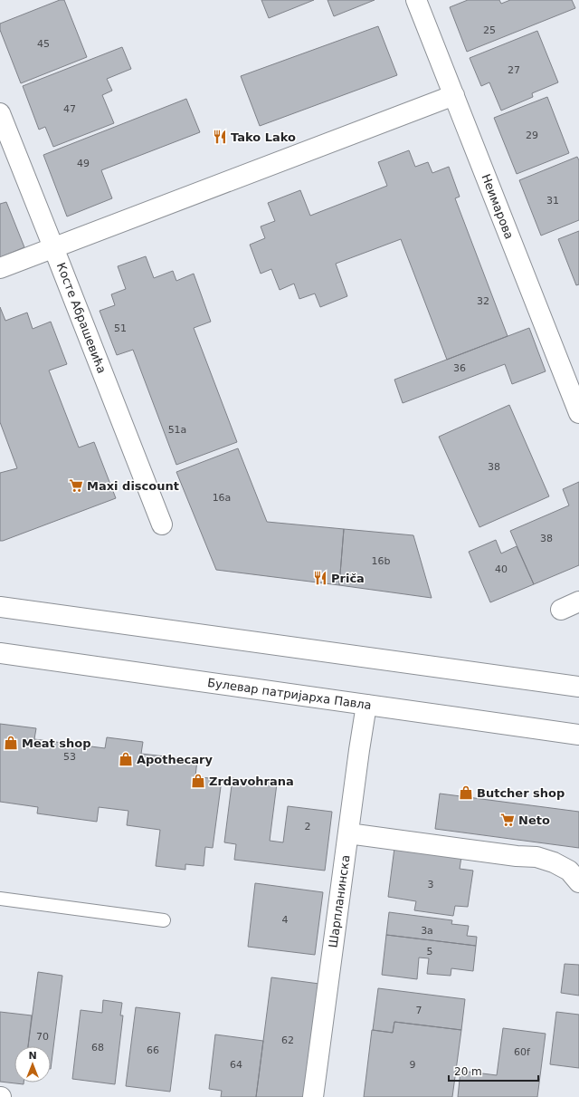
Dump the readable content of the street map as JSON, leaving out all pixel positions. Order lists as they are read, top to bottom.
{
  "streets": {
    "street": [
      "Неимарова",
      "Косте Абрашевића",
      "Булевар патријарха Павла",
      "Шарпланинска"
    ]
  },
  "crossings": [
    ["Булевар патријарха Павла", "Шарпланинска"]
  ],
  "places": {
    "restaurant": ["Tako Lako", "Priča"],
    "supermarket": ["Maxi discount", "Neto"],
    "shop": [
      "Meat shop",
      "Apothecary",
      "Zrdavohrana",
      "Butcher shop"
    ]
  },
  "house_numbers": [
    "25",
    "45",
    "27",
    "47",
    "29",
    "49",
    "31",
    "32",
    "51",
    "36",
    "51a",
    "38",
    "16a",
    "38",
    "16b",
    "40",
    "53",
    "2",
    "3",
    "4",
    "3a",
    "5",
    "7",
    "70",
    "62",
    "68",
    "66",
    "60f",
    "64",
    "9"
  ],
  "scale_bar": "20 m",
  "north": "top"
}
